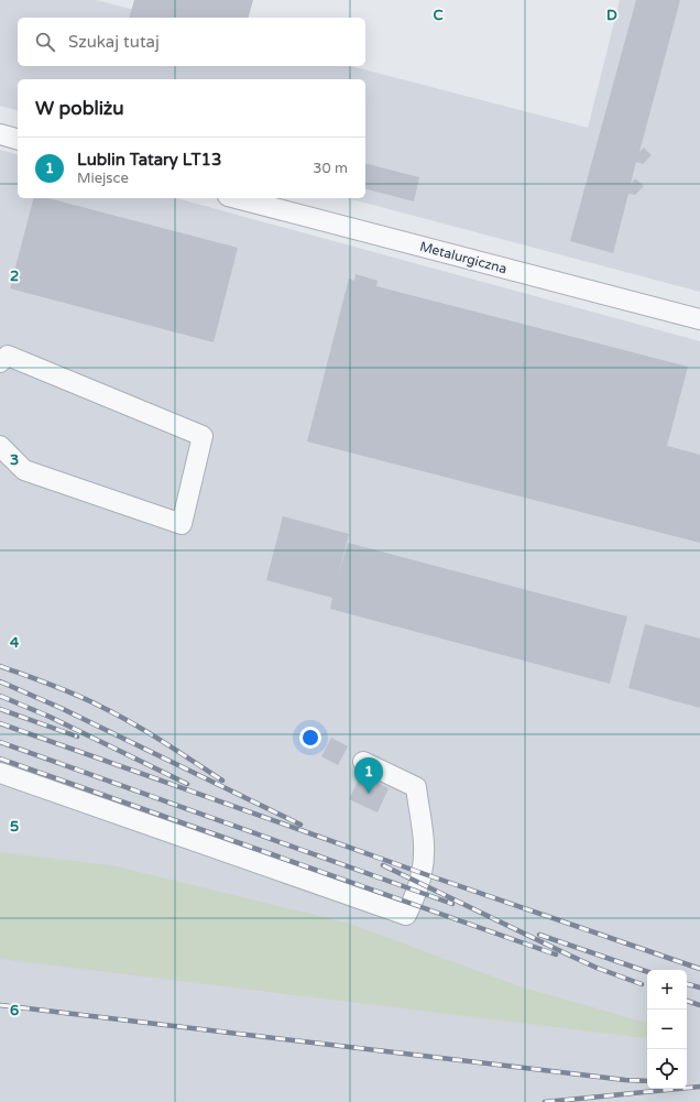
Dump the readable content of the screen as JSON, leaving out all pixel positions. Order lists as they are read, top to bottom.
{
  "streets": {
    "street": ["Metalurgiczna"]
  },
  "page": {
    "search": "Szukaj tutaj",
    "heading": "W pobliżu",
    "list": [
      {
        "mark": "1",
        "name": "Lublin Tatary LT13",
        "note": "Miejsce",
        "value": "30 m"
      }
    ],
    "pins": "1",
    "map_buttons": ["+", "−"]
  },
  "grid": {
    "columns": ["C", "D"],
    "rows": [
      "2",
      "3",
      "4",
      "5",
      "6"
    ]
  }
}
